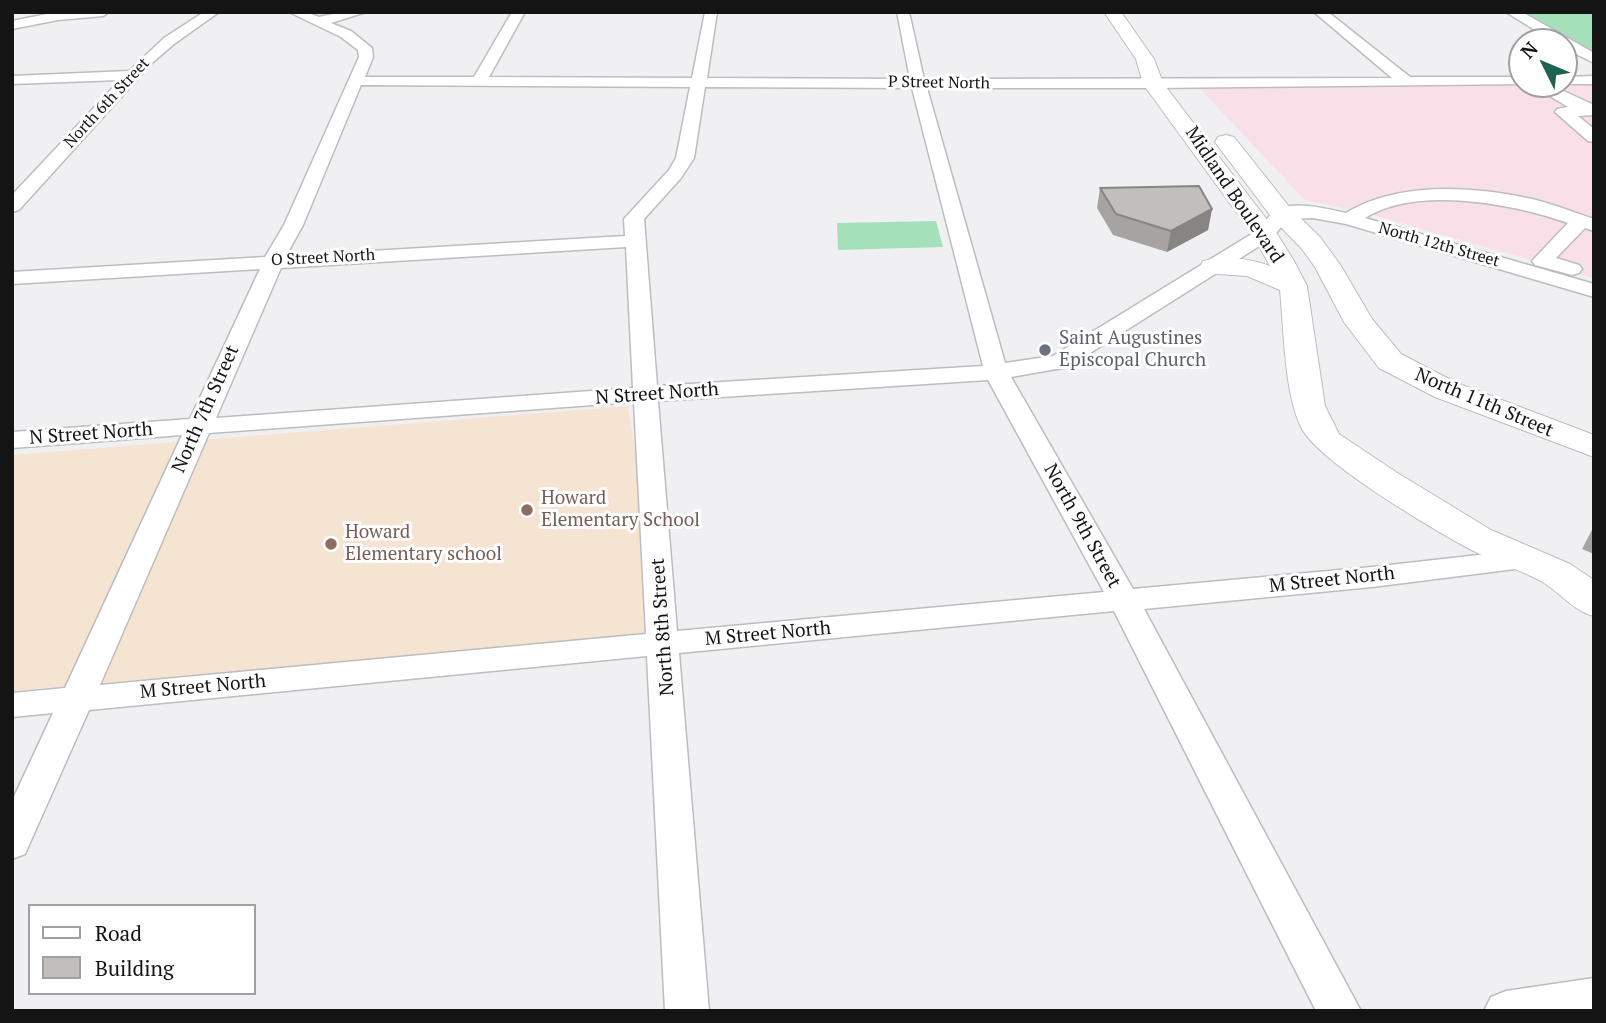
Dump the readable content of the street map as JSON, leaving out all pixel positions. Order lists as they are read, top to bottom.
{
  "streets": {
    "main road": ["Midland Boulevard", "North 11th Street"],
    "street": [
      "P Street North",
      "North 6th Street",
      "North 12th Street",
      "O Street North",
      "N Street North",
      "North 7th Street",
      "North 9th Street",
      "M Street North",
      "North 8th Street"
    ]
  },
  "crossings": [
    ["P Street North", "Midland Boulevard"],
    ["P Street North", "North 7th Street"],
    ["P Street North", "North 9th Street"],
    ["P Street North", "North 8th Street"],
    ["Midland Boulevard", "North 12th Street"],
    ["Midland Boulevard", "N Street North"],
    ["Midland Boulevard", "North 11th Street"],
    ["Midland Boulevard", "M Street North"],
    ["North 12th Street", "N Street North"],
    ["North 12th Street", "North 11th Street"],
    ["O Street North", "North 7th Street"],
    ["O Street North", "North 8th Street"],
    ["N Street North", "North 11th Street"],
    ["N Street North", "North 7th Street"],
    ["N Street North", "North 9th Street"],
    ["N Street North", "North 8th Street"],
    ["North 7th Street", "M Street North"],
    ["North 9th Street", "M Street North"],
    ["M Street North", "North 8th Street"]
  ],
  "places": ["Saint Augustines Episcopal Church", "Howard Elementary School", "Howard Elementary school"],
  "legend": ["Road", "Building"],
  "north": "top left"
}
